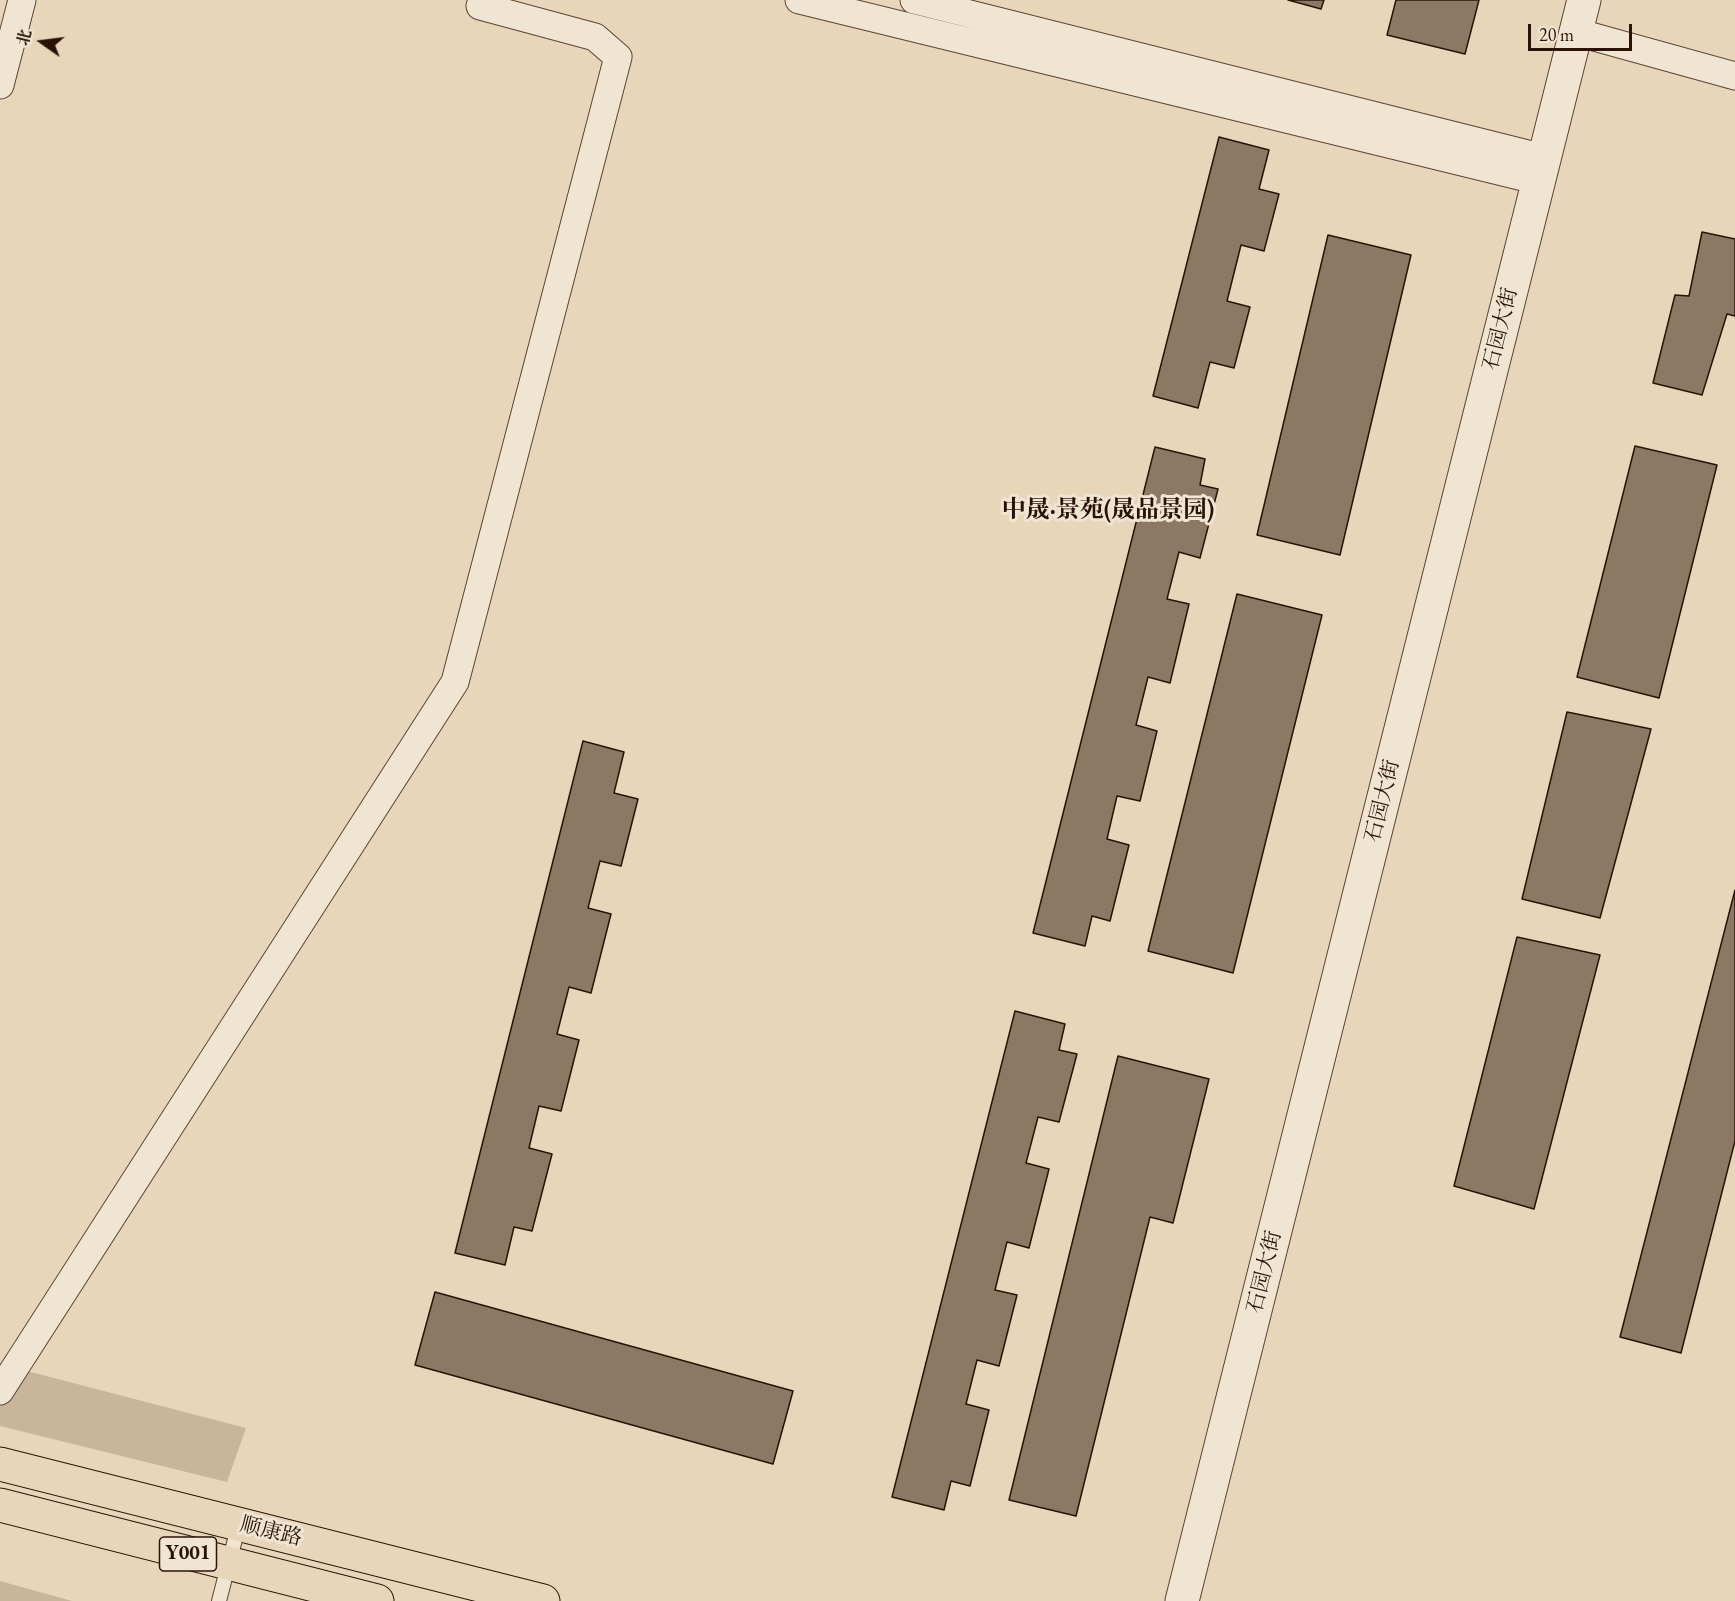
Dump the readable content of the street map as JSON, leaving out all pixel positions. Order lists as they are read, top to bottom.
{
  "streets": {
    "main road": ["顺康路", "Y001"],
    "street": ["石园大街"]
  },
  "districts": ["中晟·景苑(晟品景园)"],
  "scale_bar": "20 m",
  "north": "left"
}
